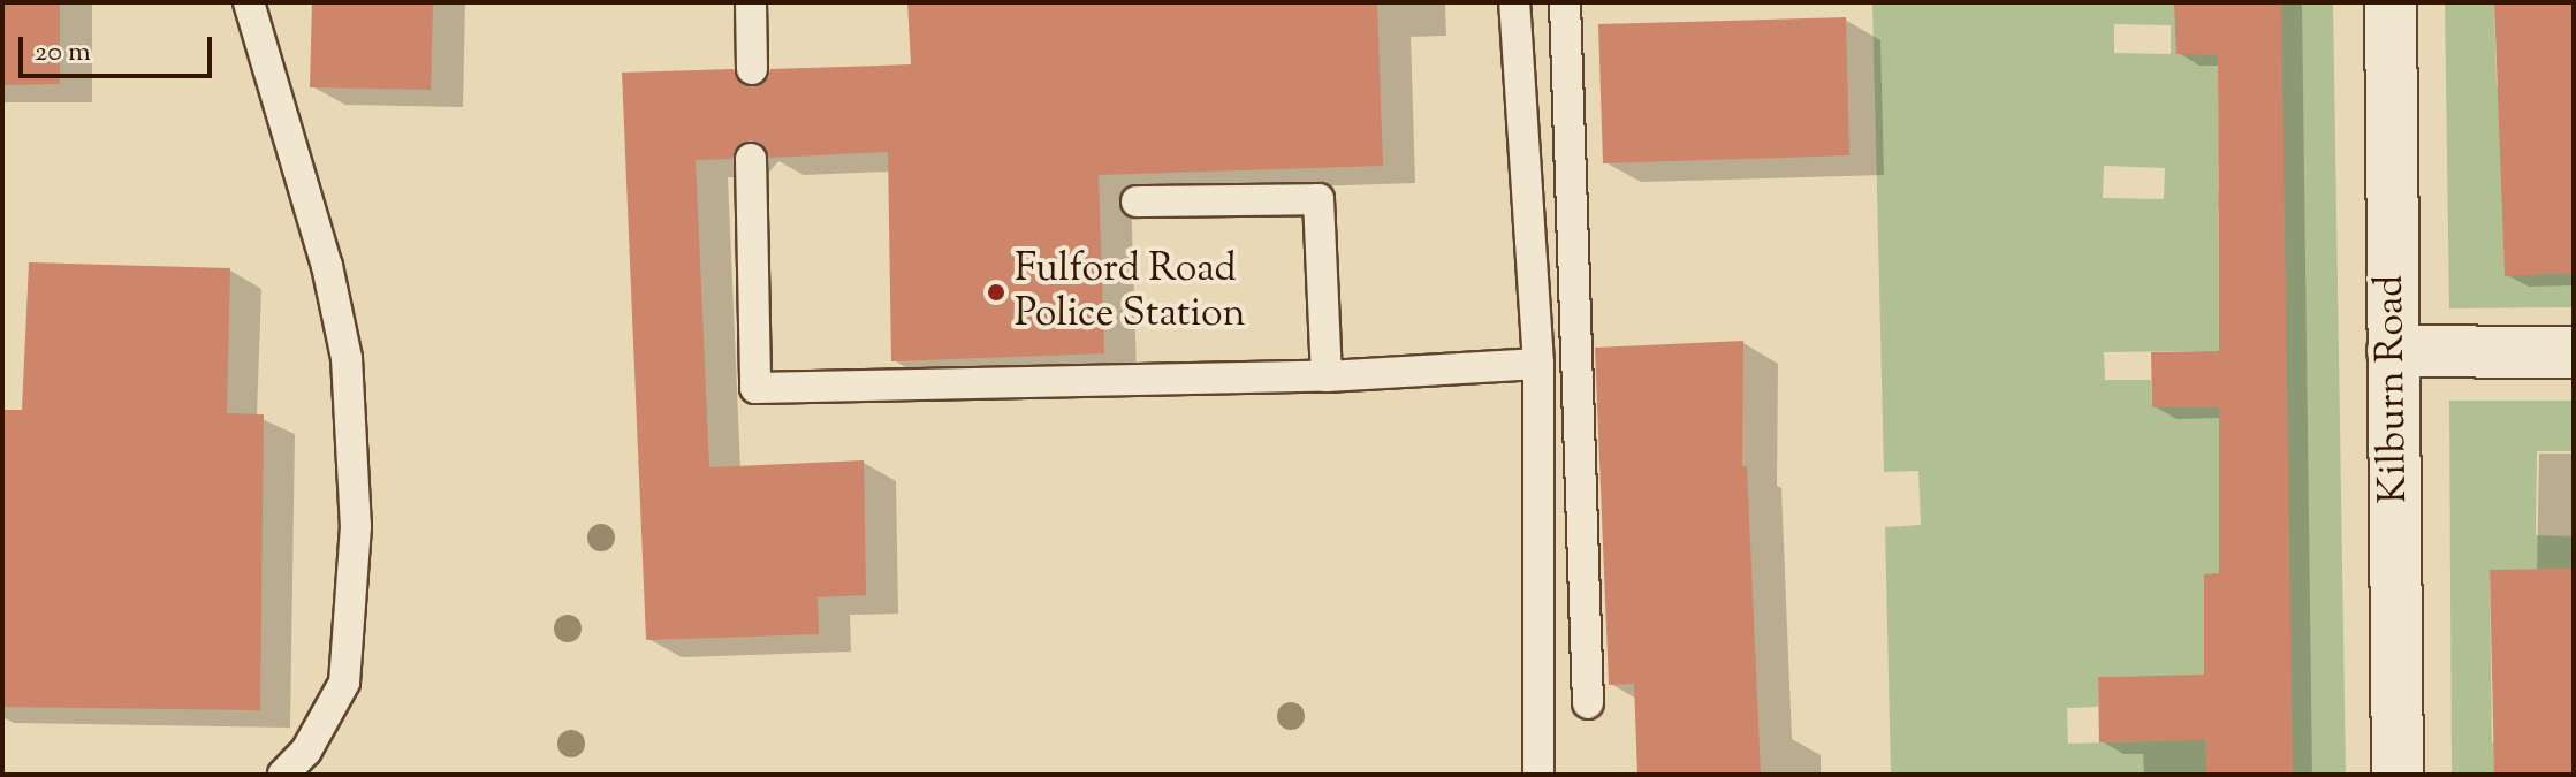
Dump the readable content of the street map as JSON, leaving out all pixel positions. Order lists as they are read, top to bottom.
{
  "streets": {
    "street": ["Kilburn Road"]
  },
  "places": ["Fulford Road Police Station"],
  "scale_bar": "20 m"
}
